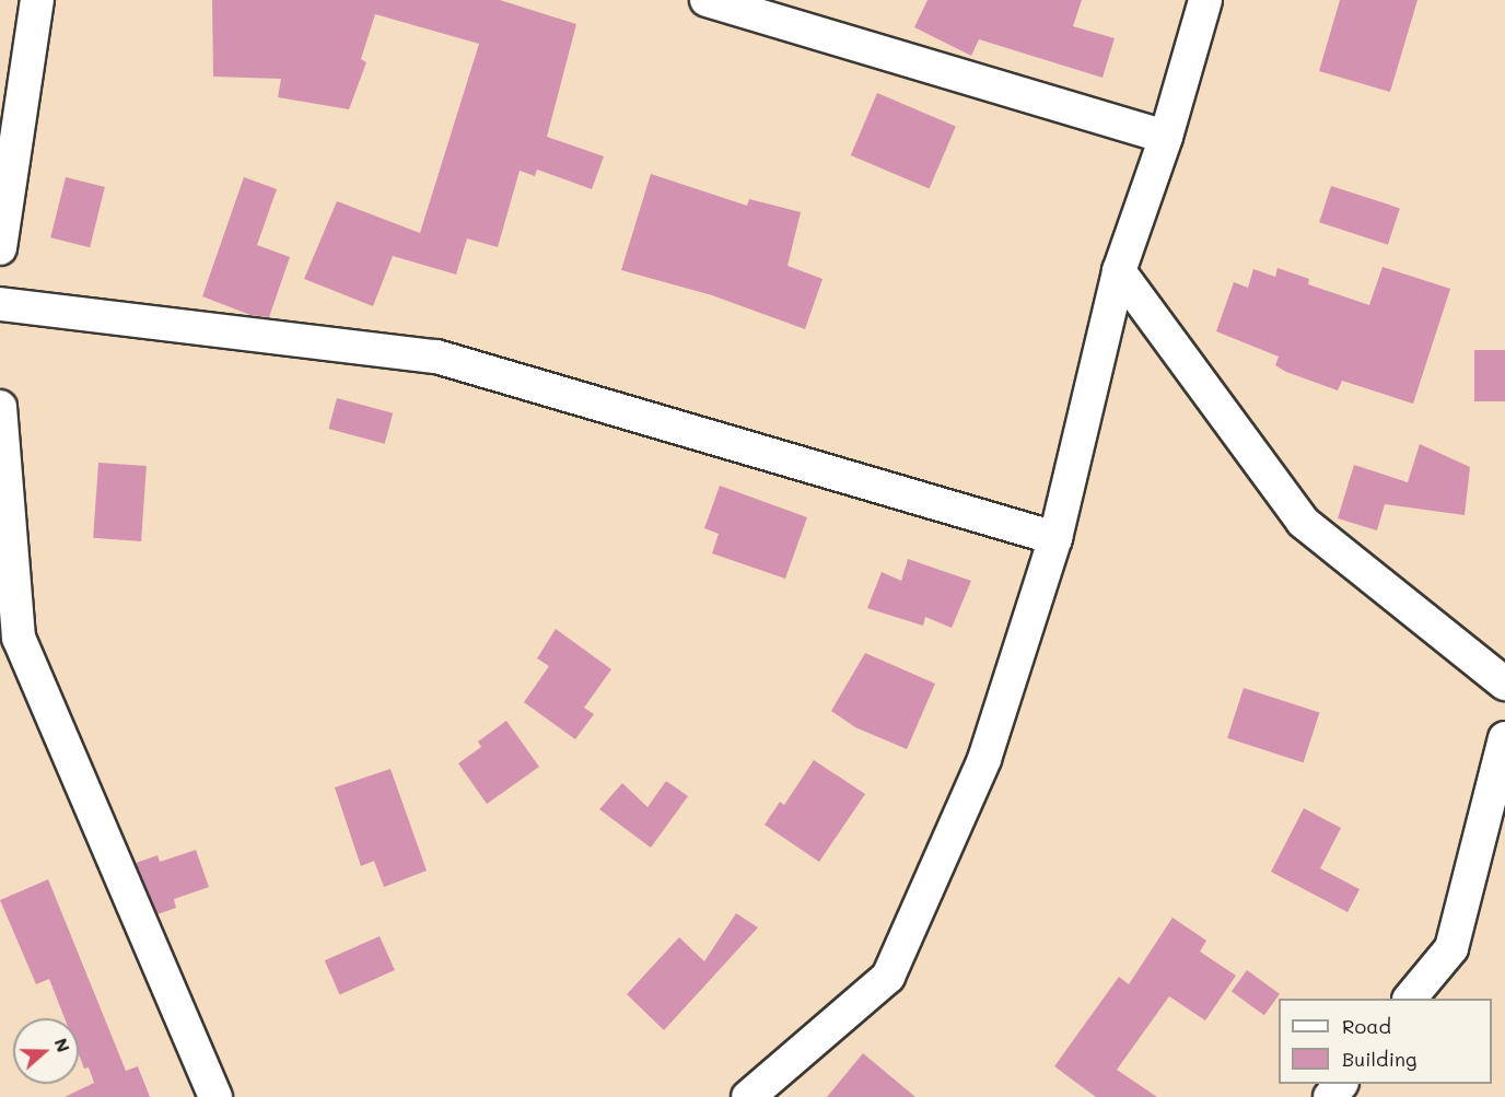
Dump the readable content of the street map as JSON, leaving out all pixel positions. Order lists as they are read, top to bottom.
{
  "legend": ["Road", "Building"],
  "north": "right"
}
